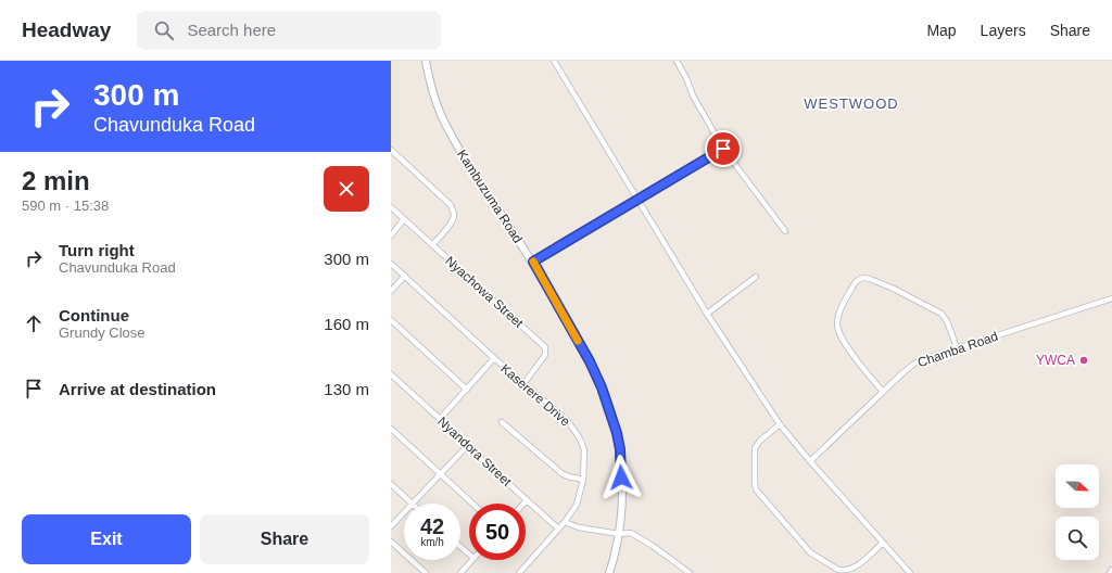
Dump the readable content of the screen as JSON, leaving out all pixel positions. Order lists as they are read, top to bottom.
{
  "streets": {
    "main road": ["Kambuzuma Road"],
    "street": [
      "Nyachowa Street",
      "Chamba Road",
      "Kaserere Drive",
      "Nyandora Street"
    ]
  },
  "crossings": [
    ["Nyachowa Street", "Kaserere Drive"],
    ["Kaserere Drive", "Nyandora Street"]
  ],
  "districts": ["WESTWOOD"],
  "places": ["YWCA"],
  "north": "right",
  "page": {
    "header": "Headway",
    "search": "Search here",
    "nav": ["Map", "Layers", "Share"],
    "turn": ["300 m", "Chavunduka Road"],
    "heading": ["2 min", "590 m · 15:38"],
    "list": [
      {
        "name": "Turn right",
        "note": "Chavunduka Road",
        "value": "300 m"
      },
      {
        "name": "Continue",
        "note": "Grundy Close",
        "value": "160 m"
      },
      {
        "name": "Arrive at destination",
        "value": "130 m"
      }
    ],
    "speed": "42 km/h",
    "limit": "50",
    "buttons": ["Exit", "Share"]
  }
}
